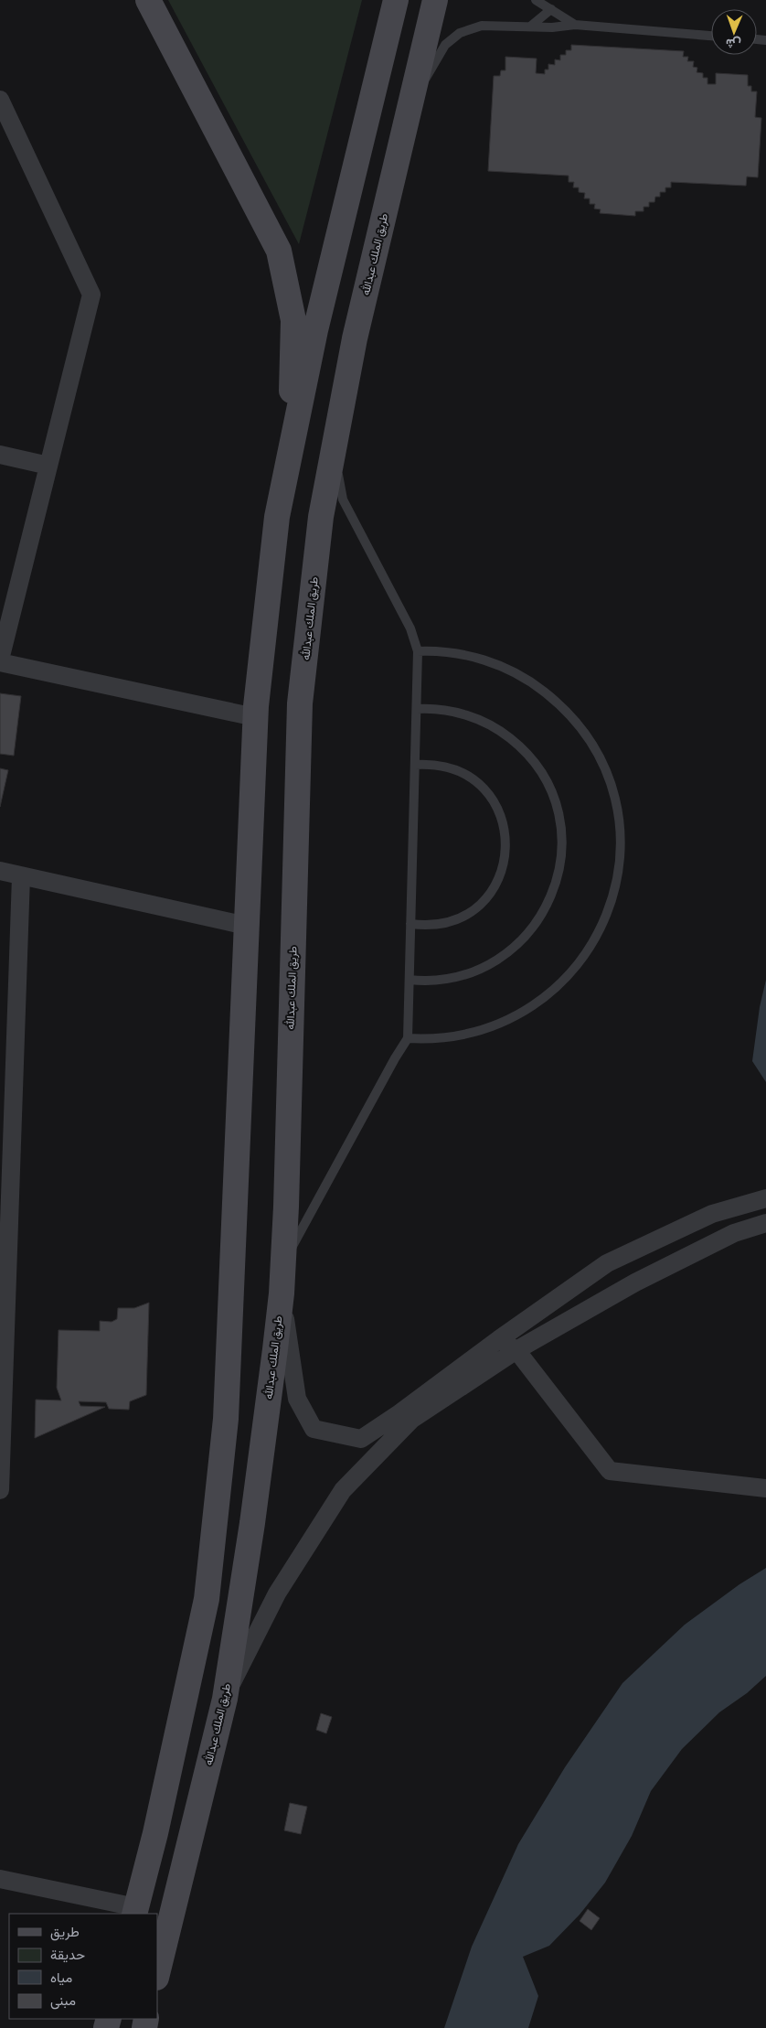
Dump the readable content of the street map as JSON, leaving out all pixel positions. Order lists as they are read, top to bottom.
{
  "streets": {
    "street": ["طريق الملك عبدالله"]
  },
  "legend": [
    "طريق",
    "حديقة",
    "مياه",
    "مبنى"
  ],
  "north": "bottom"
}
